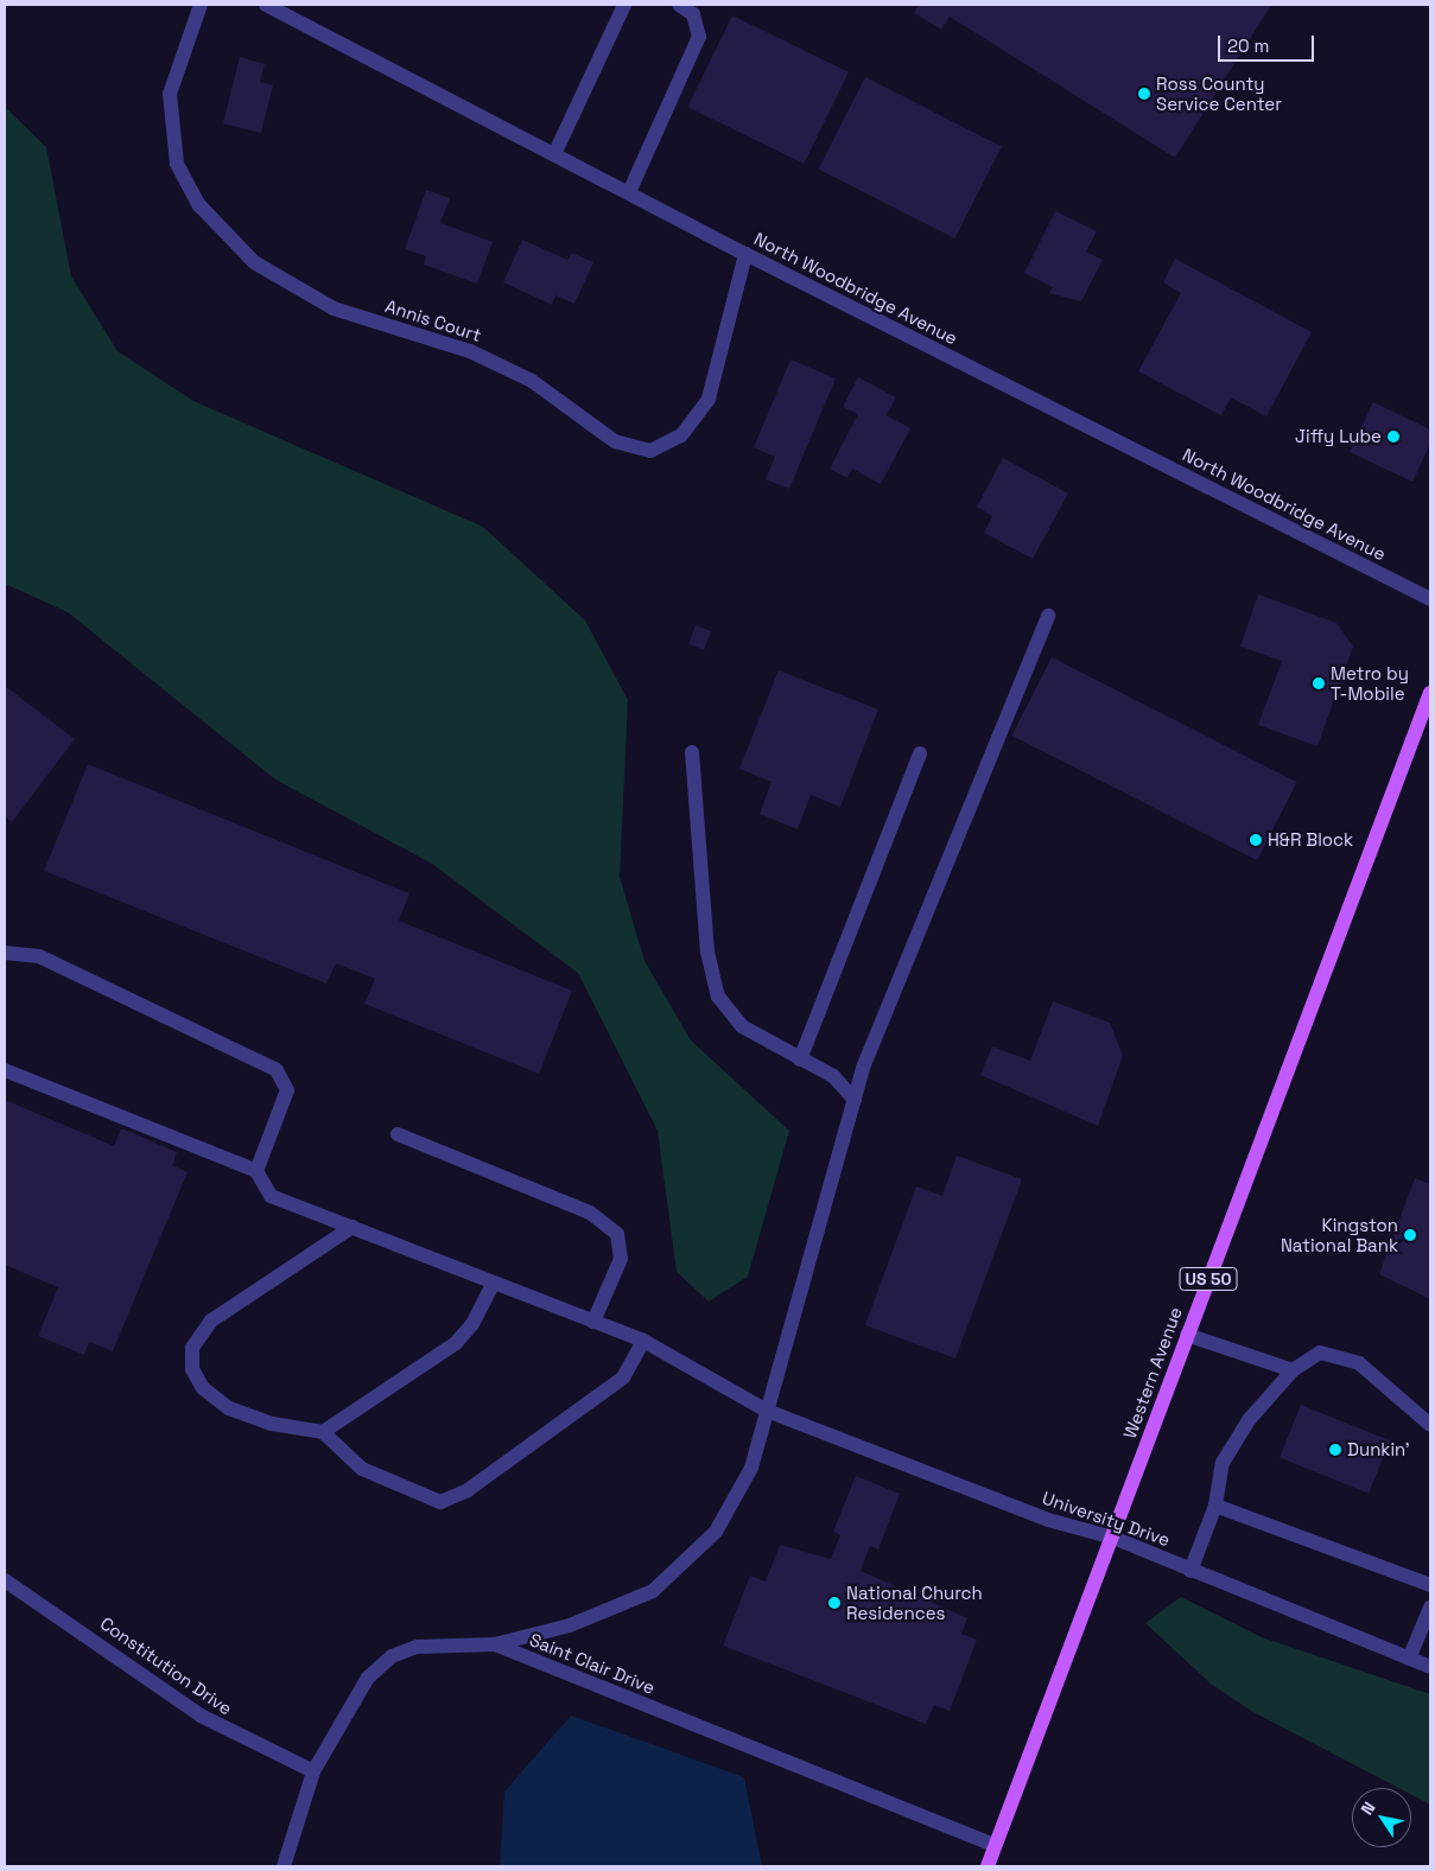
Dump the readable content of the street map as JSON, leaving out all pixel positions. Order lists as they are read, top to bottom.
{
  "streets": {
    "main road": ["US 50", "Western Avenue"],
    "street": [
      "North Woodbridge Avenue",
      "Annis Court",
      "University Drive",
      "Saint Clair Drive",
      "Constitution Drive"
    ]
  },
  "crossings": [
    ["North Woodbridge Avenue", "Annis Court"],
    ["Western Avenue", "University Drive"],
    ["Western Avenue", "Saint Clair Drive"],
    ["Saint Clair Drive", "Constitution Drive"]
  ],
  "places": [
    "Ross County Service Center",
    "Jiffy Lube",
    "Metro by T-Mobile",
    "H&R Block",
    "Kingston National Bank",
    "Dunkin'",
    "National Church Residences"
  ],
  "scale_bar": "20 m",
  "north": "top left"
}
